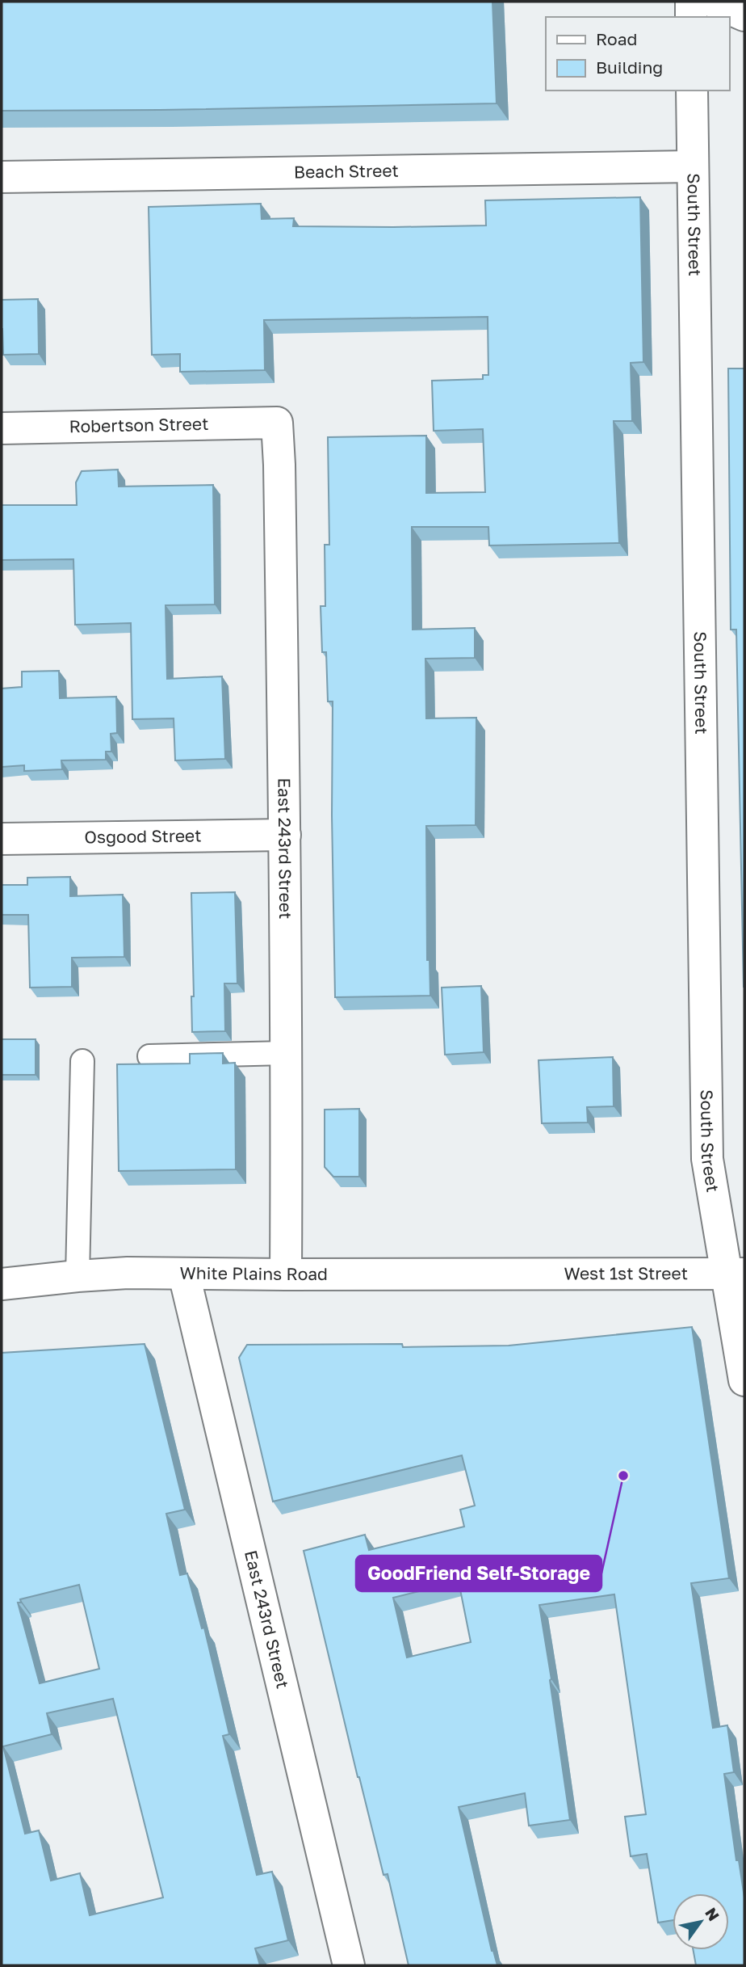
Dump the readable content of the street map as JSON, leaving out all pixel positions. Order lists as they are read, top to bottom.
{
  "streets": {
    "street": [
      "Beach Street",
      "South Street",
      "Robertson Street",
      "Osgood Street",
      "East 243rd Street",
      "White Plains Road",
      "West 1st Street"
    ]
  },
  "crossings": [
    ["Beach Street", "South Street"],
    ["South Street", "West 1st Street"],
    ["Robertson Street", "East 243rd Street"],
    ["Osgood Street", "East 243rd Street"],
    ["East 243rd Street", "White Plains Road"],
    ["White Plains Road", "West 1st Street"]
  ],
  "places": ["GoodFriend Self-Storage"],
  "legend": ["Road", "Building"],
  "north": "top right"
}
